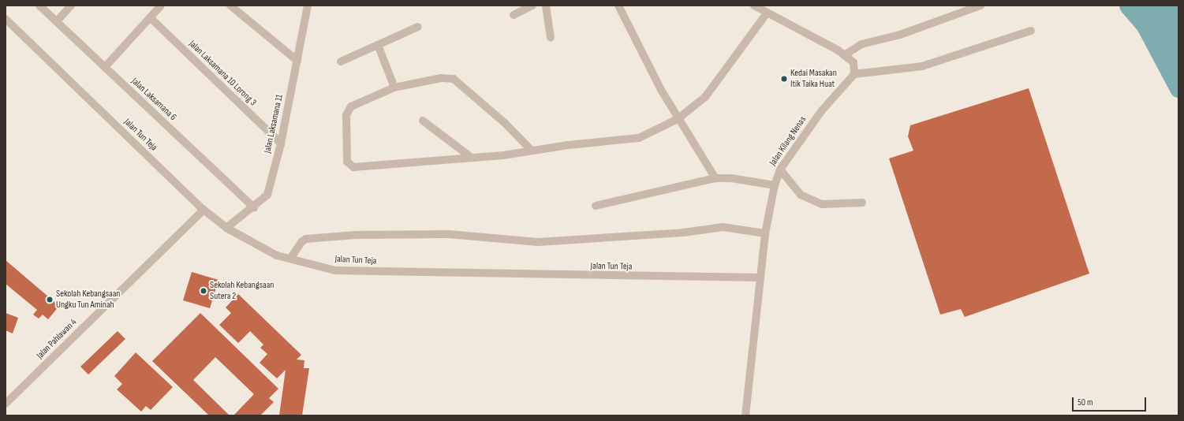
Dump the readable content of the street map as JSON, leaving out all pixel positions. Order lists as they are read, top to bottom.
{
  "streets": {
    "street": [
      "Jalan Laksamana 10 Lorong 3",
      "Jalan Laksamana 6",
      "Jalan Laksamana 11",
      "Jalan Tun Teja",
      "Jalan Kilang Nenas",
      "Jalan Pahlawan 4"
    ]
  },
  "crossings": [
    ["Jalan Laksamana 10 Lorong 3", "Jalan Laksamana 11"],
    ["Jalan Laksamana 6", "Jalan Laksamana 11"],
    ["Jalan Laksamana 11", "Jalan Tun Teja"],
    ["Jalan Tun Teja", "Jalan Kilang Nenas"],
    ["Jalan Tun Teja", "Jalan Pahlawan 4"]
  ],
  "places": ["Kedai Masakan Itik Taika Huat", "Sekolah Kebangsaan Sutera 2", "Sekolah Kebangsaan Ungku Tun Aminah"],
  "scale_bar": "50 m"
}
